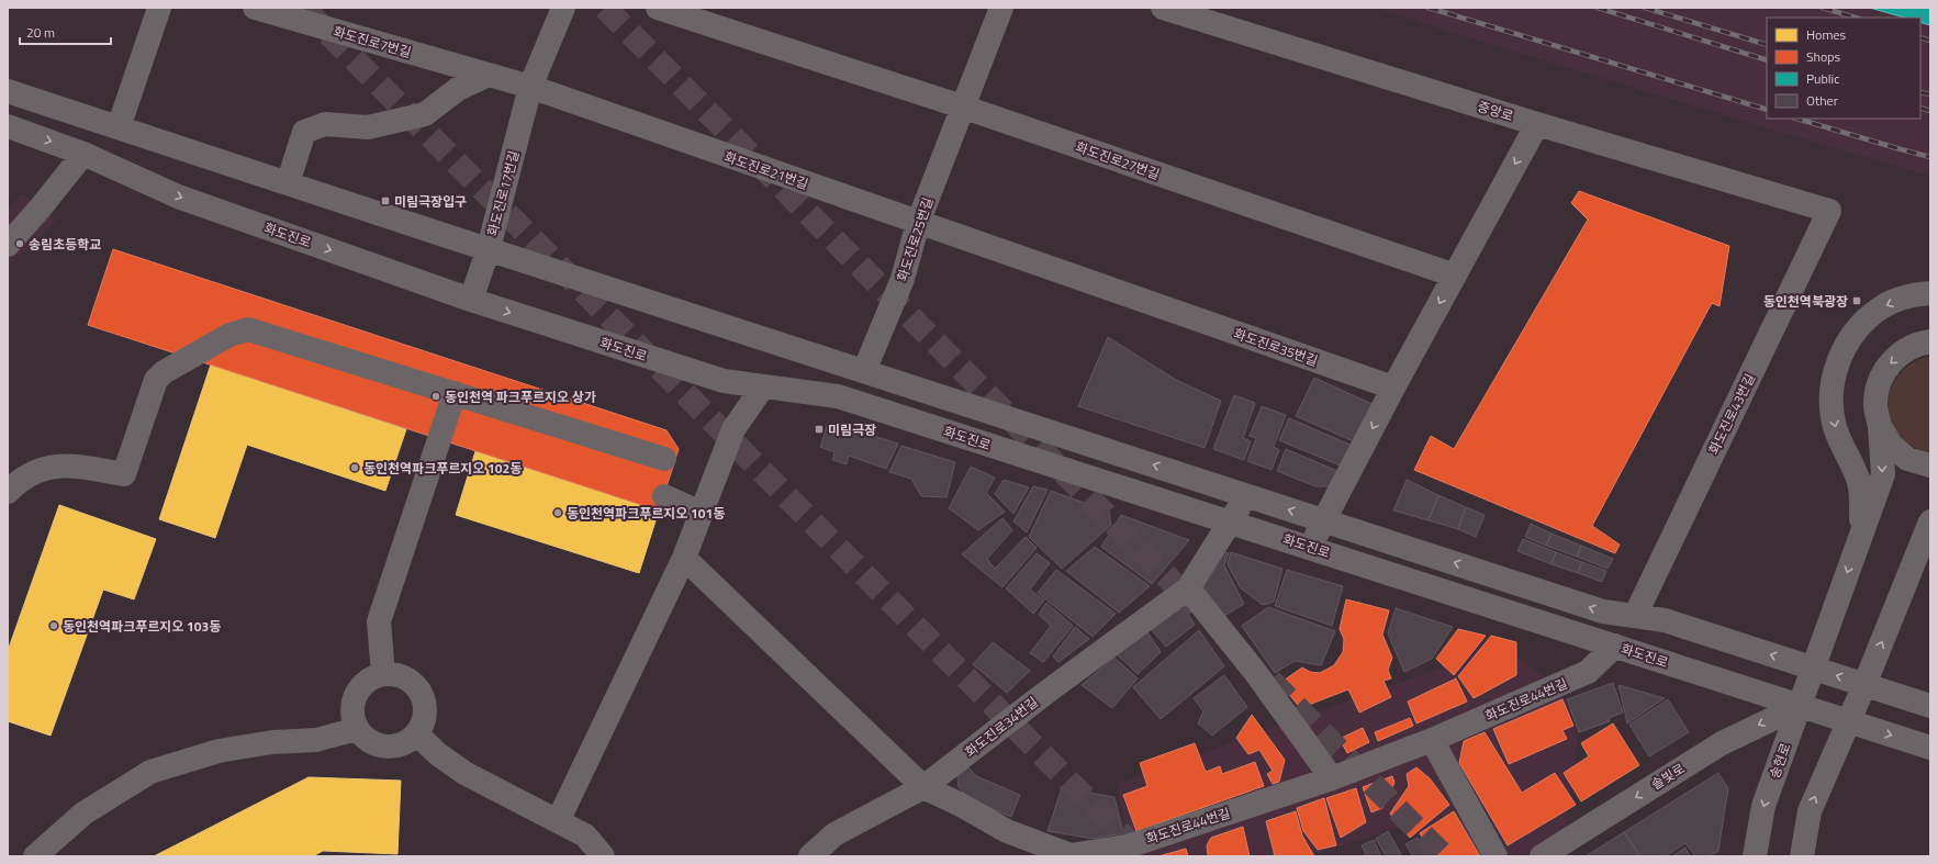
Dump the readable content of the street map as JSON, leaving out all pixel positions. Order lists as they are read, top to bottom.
{
  "streets": {
    "street": [
      "화도진로7번길",
      "중앙로",
      "화도진로27번길",
      "화도진로21번길",
      "화도진로17번길",
      "화도진로",
      "화도진로25번길",
      "화도진로35번길",
      "화도진로43번길",
      "화도진로44번길",
      "화도진로34번길",
      "송현로",
      "솔빛로"
    ]
  },
  "crossings": [
    ["중앙로", "화도진로43번길"],
    ["화도진로27번길", "화도진로25번길"],
    ["화도진로21번길", "화도진로17번길"],
    ["화도진로21번길", "화도진로25번길"],
    ["화도진로21번길", "화도진로35번길"],
    ["화도진로17번길", "화도진로"],
    ["화도진로", "화도진로44번길"],
    ["화도진로", "화도진로34번길"],
    ["화도진로", "송현로"],
    ["화도진로", "솔빛로"],
    ["화도진로44번길", "화도진로34번길"],
    ["송현로", "솔빛로"]
  ],
  "one_way": ["솔빛로"],
  "places": {
    "transit": ["미림극장입구", "동인천역북광장", "미림극장"],
    "other": [
      "송림초등학교",
      "동인천역 파크푸르지오 상가",
      "동인천역파크푸르지오 102동",
      "동인천역파크푸르지오 101동",
      "동인천역파크푸르지오 103동"
    ]
  },
  "legend": [
    "Homes",
    "Shops",
    "Public",
    "Other"
  ],
  "scale_bar": "20 m"
}
